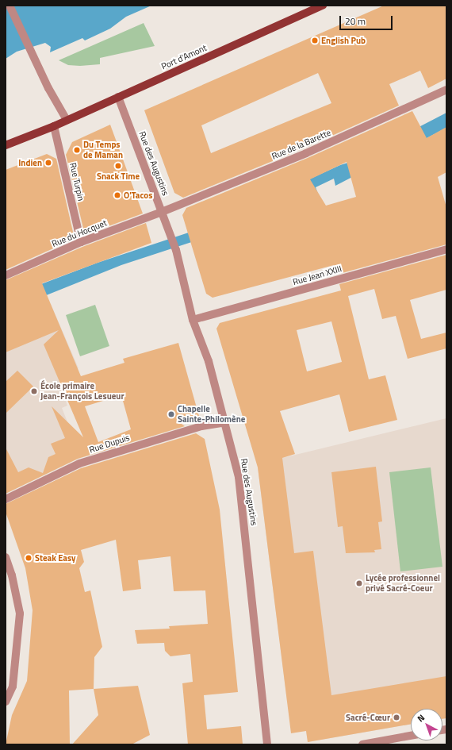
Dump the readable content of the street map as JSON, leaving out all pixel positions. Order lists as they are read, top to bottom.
{
  "streets": {
    "main road": ["Port d'Amont"],
    "street": [
      "Rue de la Barette",
      "Rue des Augustins",
      "Rue Turpin",
      "Rue du Hocquet",
      "Rue Jean XXIII",
      "Rue Dupuis"
    ]
  },
  "crossings": [
    ["Port d'Amont", "Rue des Augustins"],
    ["Port d'Amont", "Rue Turpin"],
    ["Rue de la Barette", "Rue des Augustins"],
    ["Rue de la Barette", "Rue du Hocquet"],
    ["Rue des Augustins", "Rue du Hocquet"],
    ["Rue des Augustins", "Rue Jean XXIII"],
    ["Rue des Augustins", "Rue Dupuis"],
    ["Rue Turpin", "Rue du Hocquet"]
  ],
  "places": [
    "English Pub",
    "Du Temps de Maman",
    "Indien",
    "Snack Time",
    "O'Tacos",
    "École primaire Jean-François Lesueur",
    "Chapelle Sainte-Philomène",
    "Steak Easy",
    "Lycée professionnel privé Sacré-Coeur",
    "Sacré-Cœur"
  ],
  "scale_bar": "20 m",
  "north": "top left"
}
